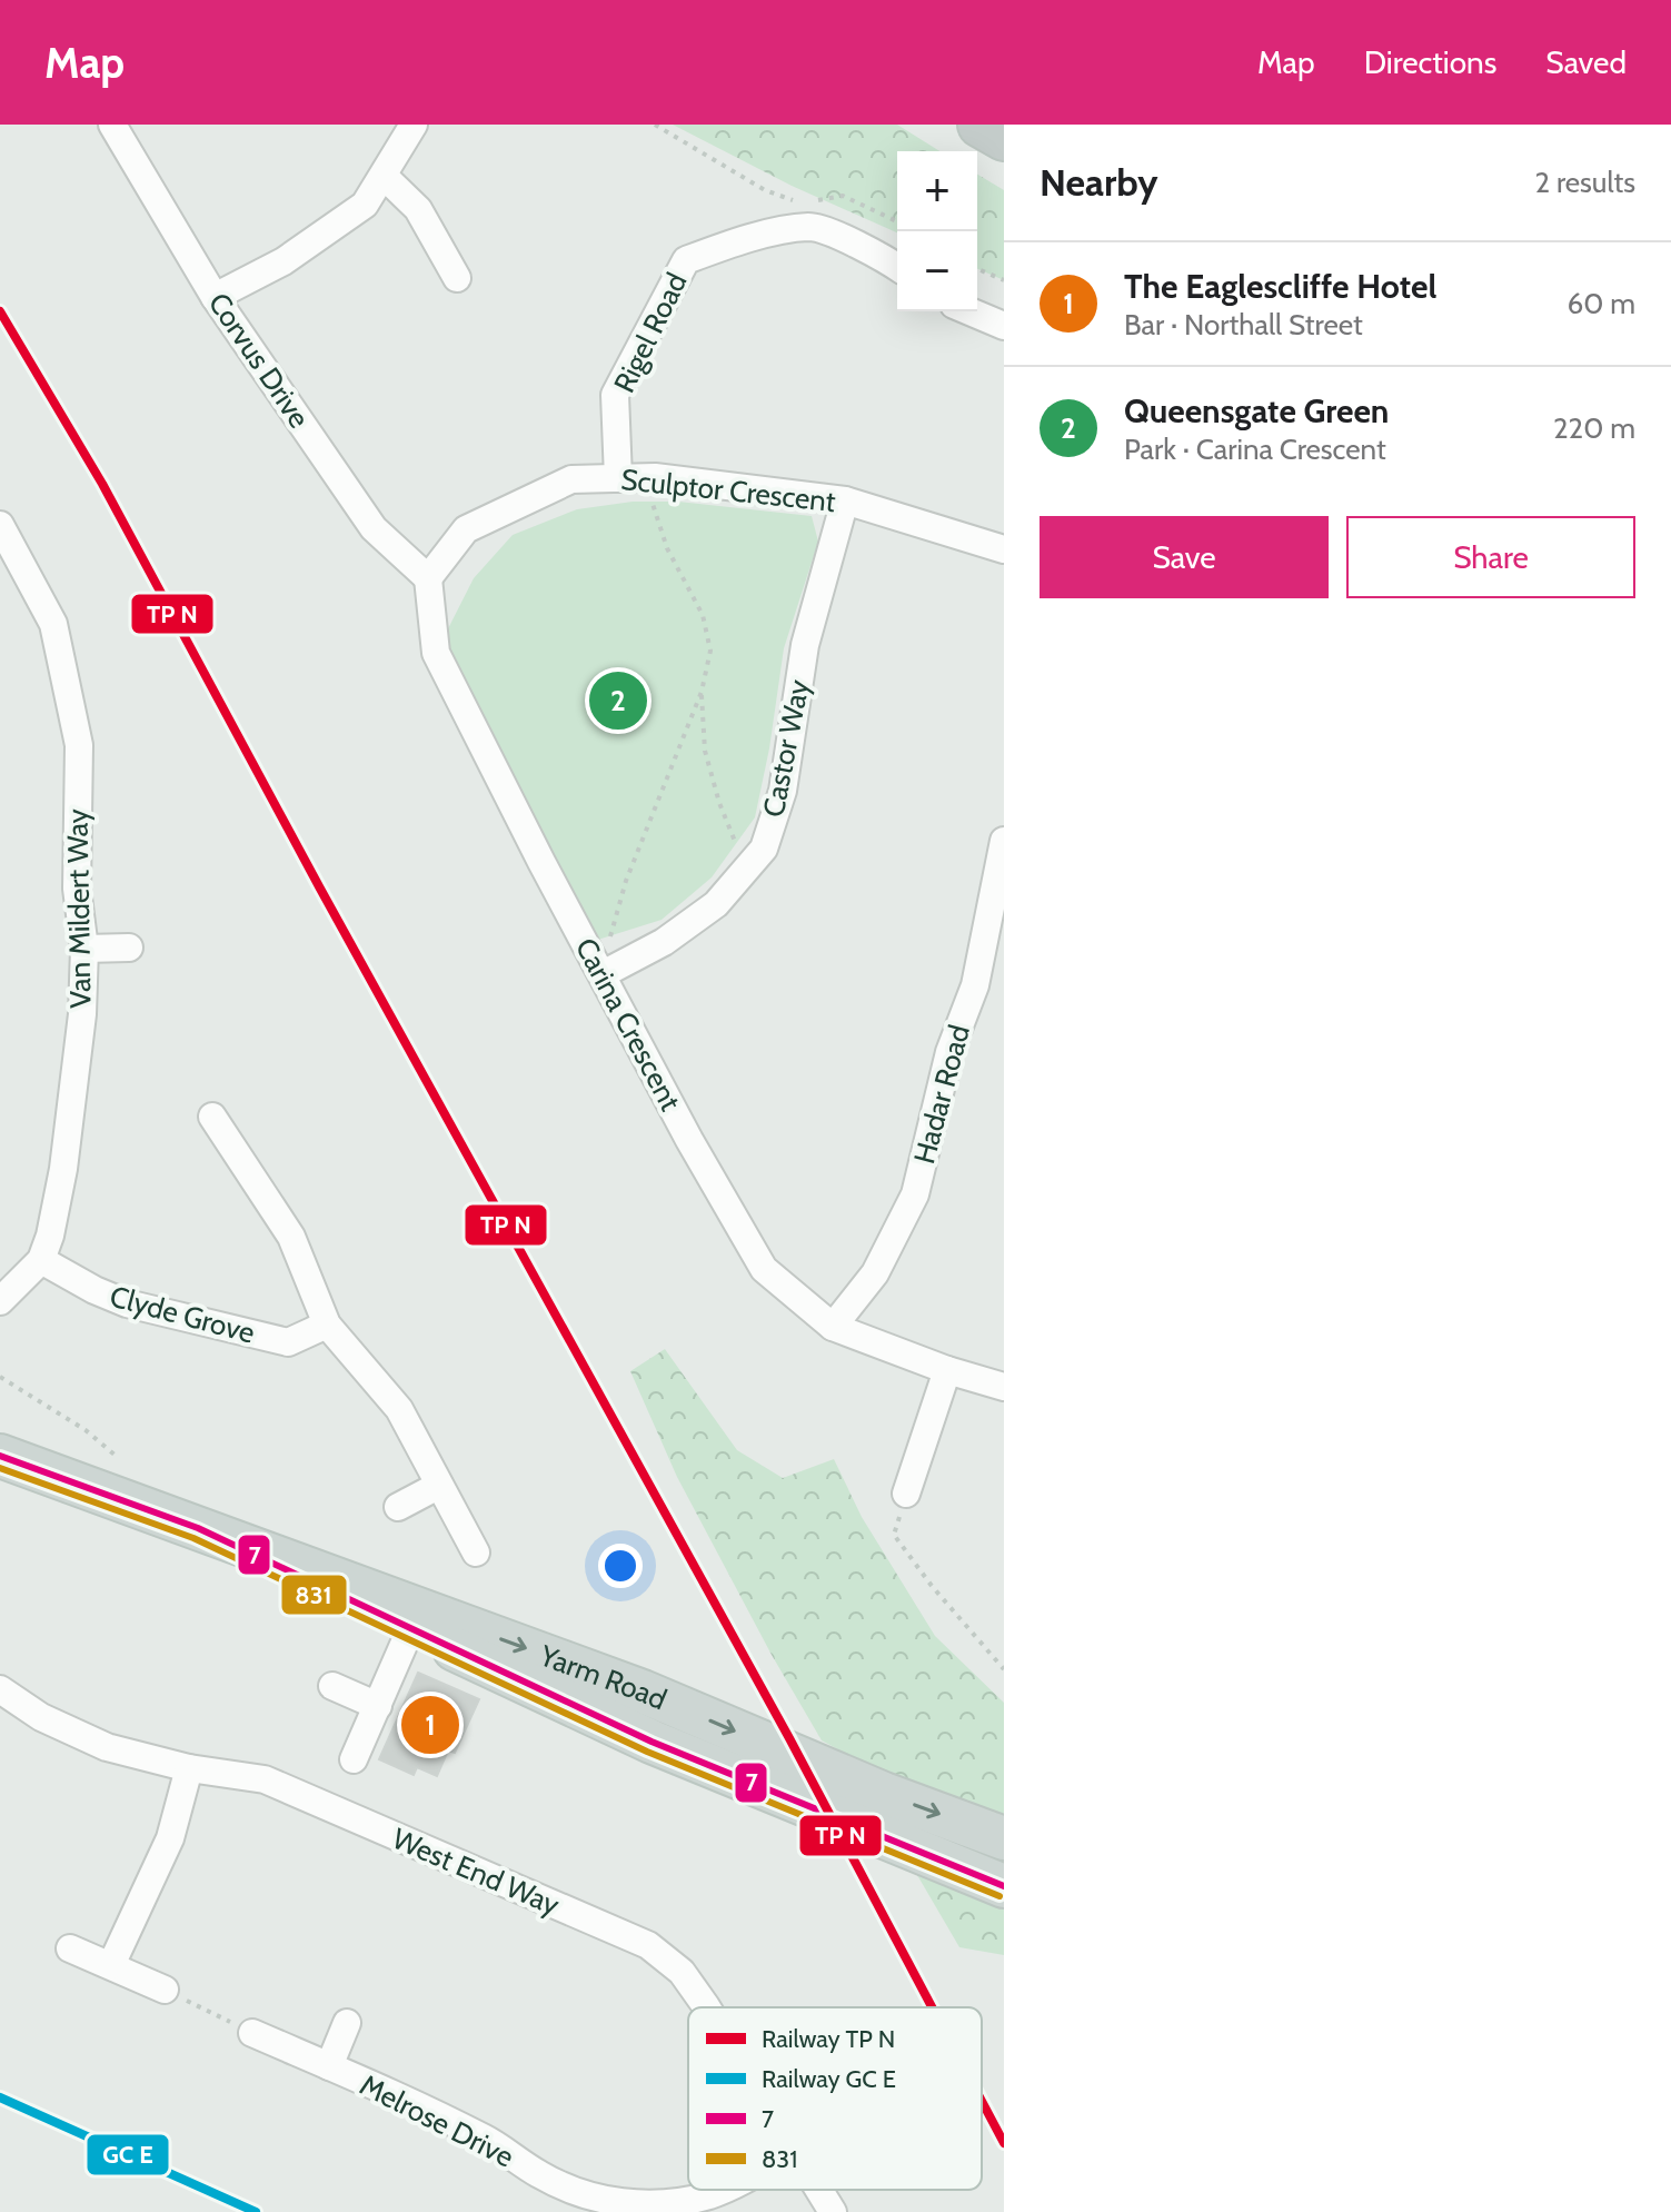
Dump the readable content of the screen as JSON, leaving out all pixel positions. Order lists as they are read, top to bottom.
{
  "streets": {
    "main road": ["Yarm Road"],
    "street": [
      "Rigel Road",
      "Corvus Drive",
      "Sculptor Crescent",
      "Castor Way",
      "Van Mildert Way",
      "Carina Crescent",
      "Hadar Road",
      "Clyde Grove",
      "West End Way",
      "Melrose Drive"
    ]
  },
  "crossings": [
    ["Rigel Road", "Sculptor Crescent"],
    ["Corvus Drive", "Sculptor Crescent"],
    ["Corvus Drive", "Carina Crescent"],
    ["Sculptor Crescent", "Castor Way"],
    ["Sculptor Crescent", "Carina Crescent"],
    ["Castor Way", "Carina Crescent"],
    ["Van Mildert Way", "Clyde Grove"],
    ["Carina Crescent", "Hadar Road"]
  ],
  "lines": ["transit line 7", "transit line 831"],
  "legend": [
    "Railway TP N",
    "Railway GC E",
    "7",
    "831"
  ],
  "page": {
    "header": "Map",
    "nav": ["Map", "Directions", "Saved"],
    "heading": ["Nearby", "2 results"],
    "map_buttons": ["+", "−"],
    "list": [
      {
        "mark": "1",
        "name": "The Eaglescliffe Hotel",
        "note": "Bar · Northall Street",
        "value": "60 m"
      },
      {
        "mark": "2",
        "name": "Queensgate Green",
        "note": "Park · Carina Crescent",
        "value": "220 m"
      }
    ],
    "buttons": ["Save", "Share"],
    "pins": ["2", "1"]
  }
}
